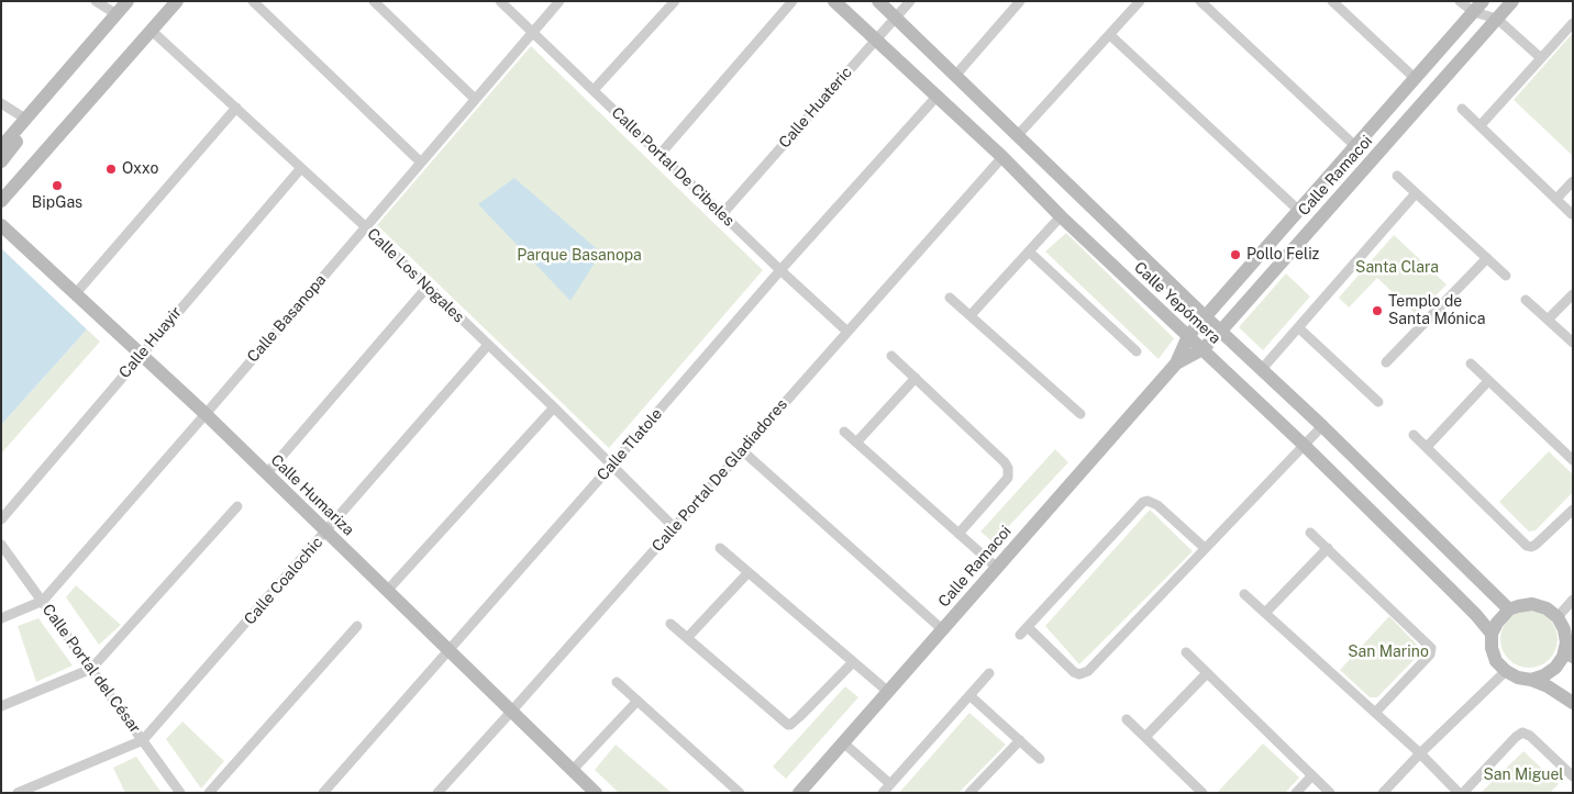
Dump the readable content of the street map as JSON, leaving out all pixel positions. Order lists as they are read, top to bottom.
{
  "streets": {
    "main road": ["Calle Ramacoi", "Calle Yepómera", "Calle Humariza"],
    "street": [
      "Calle Huateric",
      "Calle Portal De Cibeles",
      "Calle Los Nogales",
      "Calle Basanopa",
      "Calle Huayir",
      "Calle Tlatole",
      "Calle Portal De Gladiadores",
      "Calle Coalochic",
      "Calle Portal del César"
    ]
  },
  "crossings": [
    ["Calle Huateric", "Calle Portal De Cibeles"],
    ["Calle Huateric", "Calle Yepómera"],
    ["Calle Portal De Cibeles", "Calle Basanopa"],
    ["Calle Portal De Cibeles", "Calle Tlatole"],
    ["Calle Portal De Cibeles", "Calle Portal De Gladiadores"],
    ["Calle Ramacoi", "Calle Yepómera"],
    ["Calle Los Nogales", "Calle Basanopa"],
    ["Calle Los Nogales", "Calle Huayir"],
    ["Calle Los Nogales", "Calle Tlatole"],
    ["Calle Los Nogales", "Calle Portal De Gladiadores"],
    ["Calle Los Nogales", "Calle Coalochic"],
    ["Calle Yepómera", "Calle Tlatole"],
    ["Calle Yepómera", "Calle Portal De Gladiadores"],
    ["Calle Basanopa", "Calle Humariza"],
    ["Calle Basanopa", "Calle Portal del César"],
    ["Calle Huayir", "Calle Humariza"],
    ["Calle Tlatole", "Calle Humariza"],
    ["Calle Portal De Gladiadores", "Calle Humariza"],
    ["Calle Humariza", "Calle Coalochic"],
    ["Calle Coalochic", "Calle Portal del César"]
  ],
  "parks": [
    "Parque Basanopa",
    "Santa Clara",
    "San Marino",
    "San Miguel"
  ],
  "places": [
    "Oxxo",
    "BipGas",
    "Pollo Feliz",
    "Templo de Santa Mónica"
  ]
}
